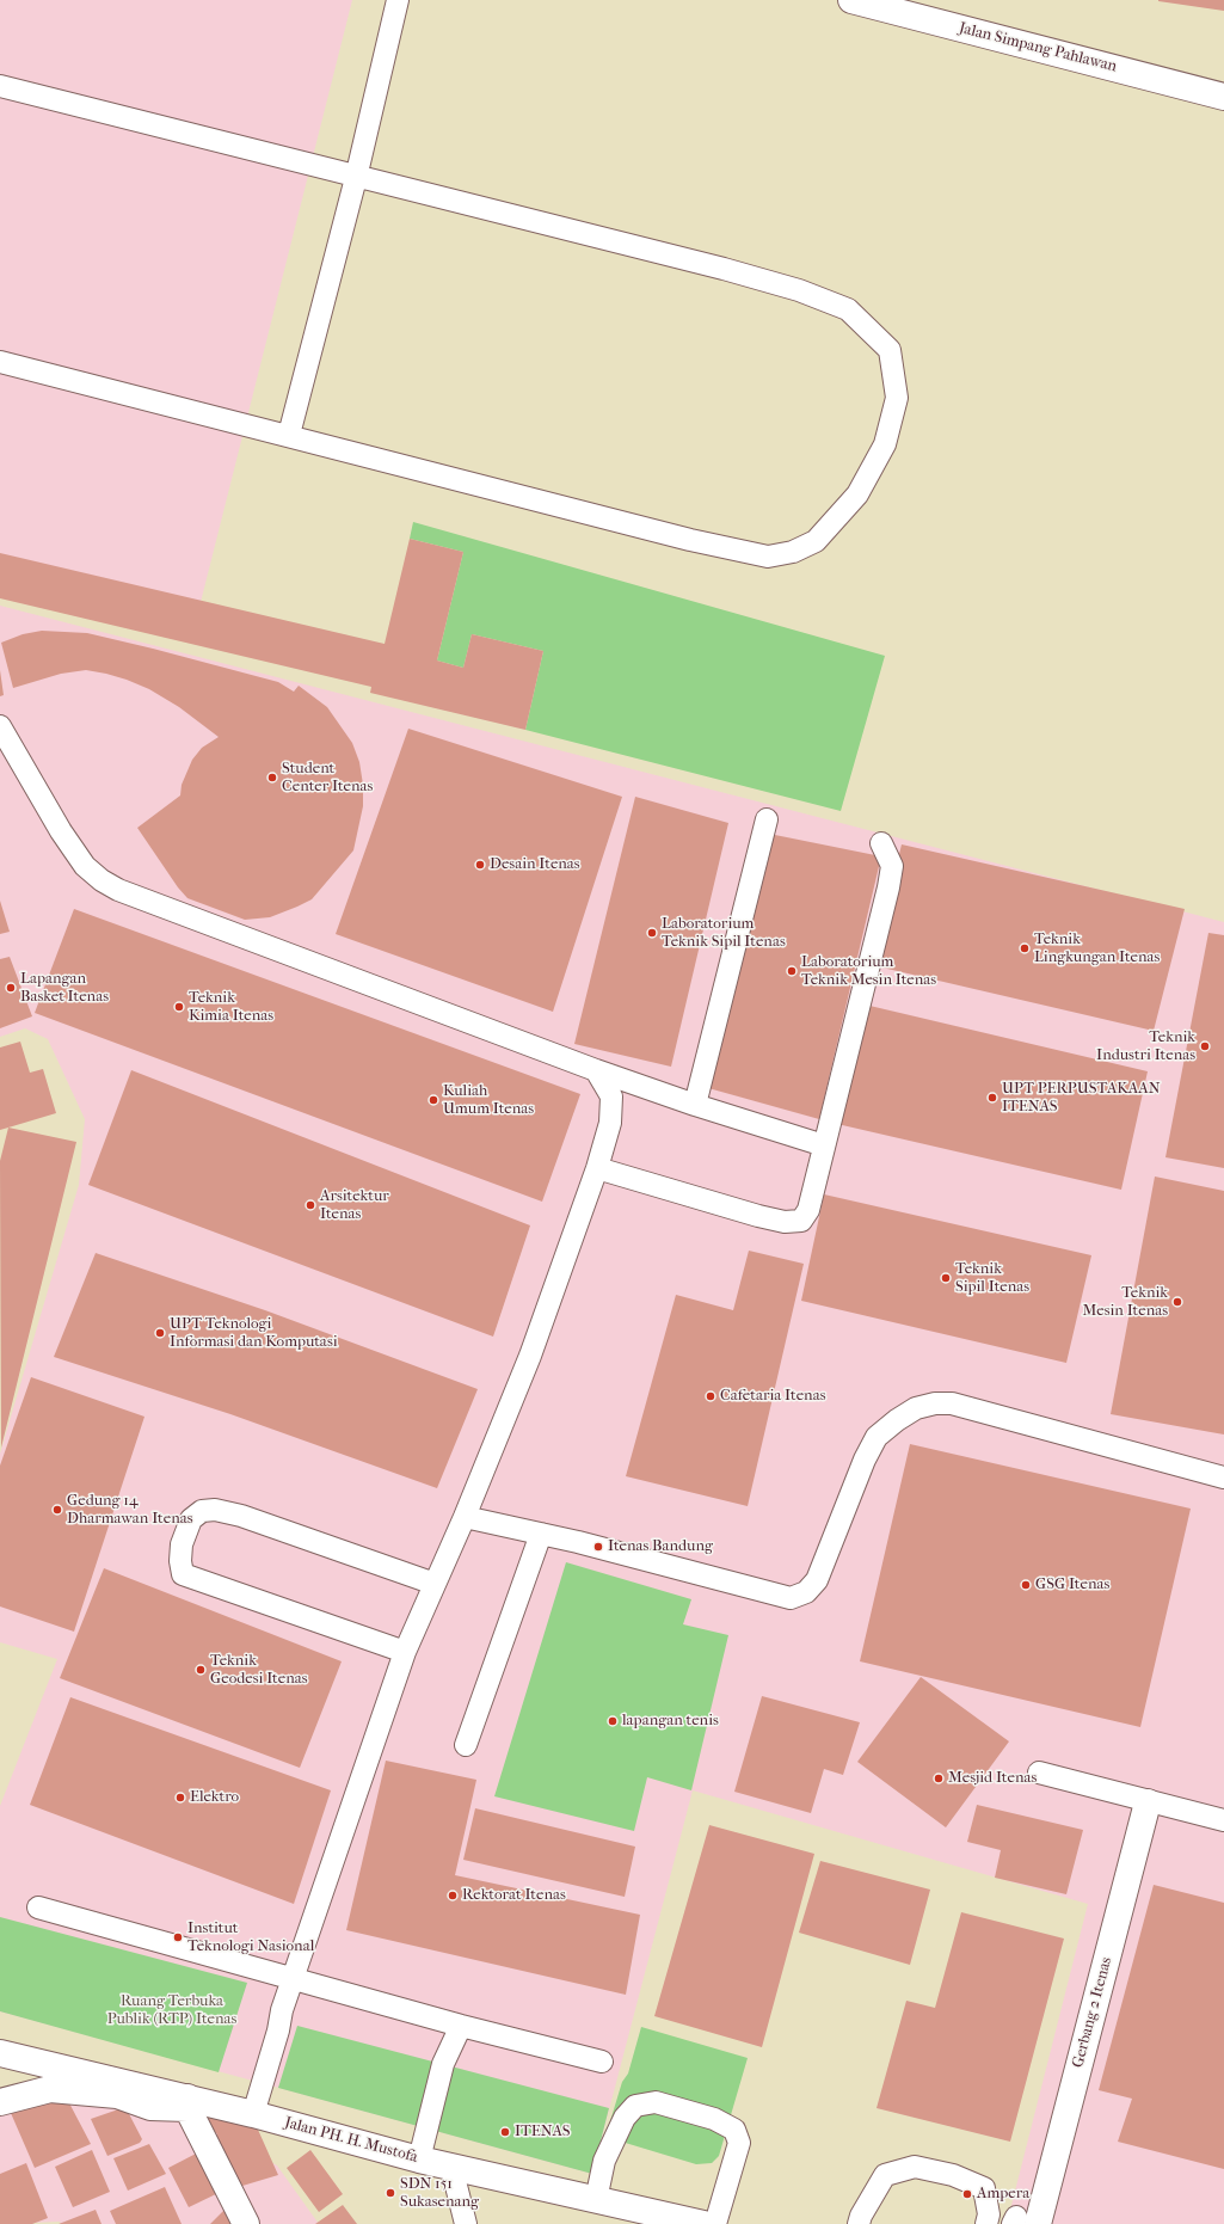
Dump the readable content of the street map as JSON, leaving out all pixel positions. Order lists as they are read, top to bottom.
{
  "streets": {
    "main road": ["Jalan Simpang Pahlawan", "Gerbang 2 Itenas", "Jalan PH. H. Mustofa"]
  },
  "parks": ["Ruang Terbuka Publik (RTP) Itenas"],
  "places": [
    "Student Center Itenas",
    "Desain Itenas",
    "Laboratorium Teknik Sipil Itenas",
    "Teknik Lingkungan Itenas",
    "Laboratorium Teknik Mesin Itenas",
    "Lapangan Basket Itenas",
    "Teknik Kimia Itenas",
    "Teknik Industri Itenas",
    "UPT PERPUSTAKAAN ITENAS",
    "Kuliah Umum Itenas",
    "Arsitektur Itenas",
    "Teknik Sipil Itenas",
    "Teknik Mesin Itenas",
    "UPT Teknologi Informasi dan Komputasi",
    "Cafetaria Itenas",
    "Gedung 14 Dharmawan Itenas",
    "Itenas Bandung",
    "GSG Itenas",
    "Teknik Geodesi Itenas",
    "lapangan tenis",
    "Mesjid Itenas",
    "Elektro",
    "Rektorat Itenas",
    "Institut Teknologi Nasional",
    "ITENAS",
    "SDN 151 Sukasenang",
    "Ampera"
  ]
}
